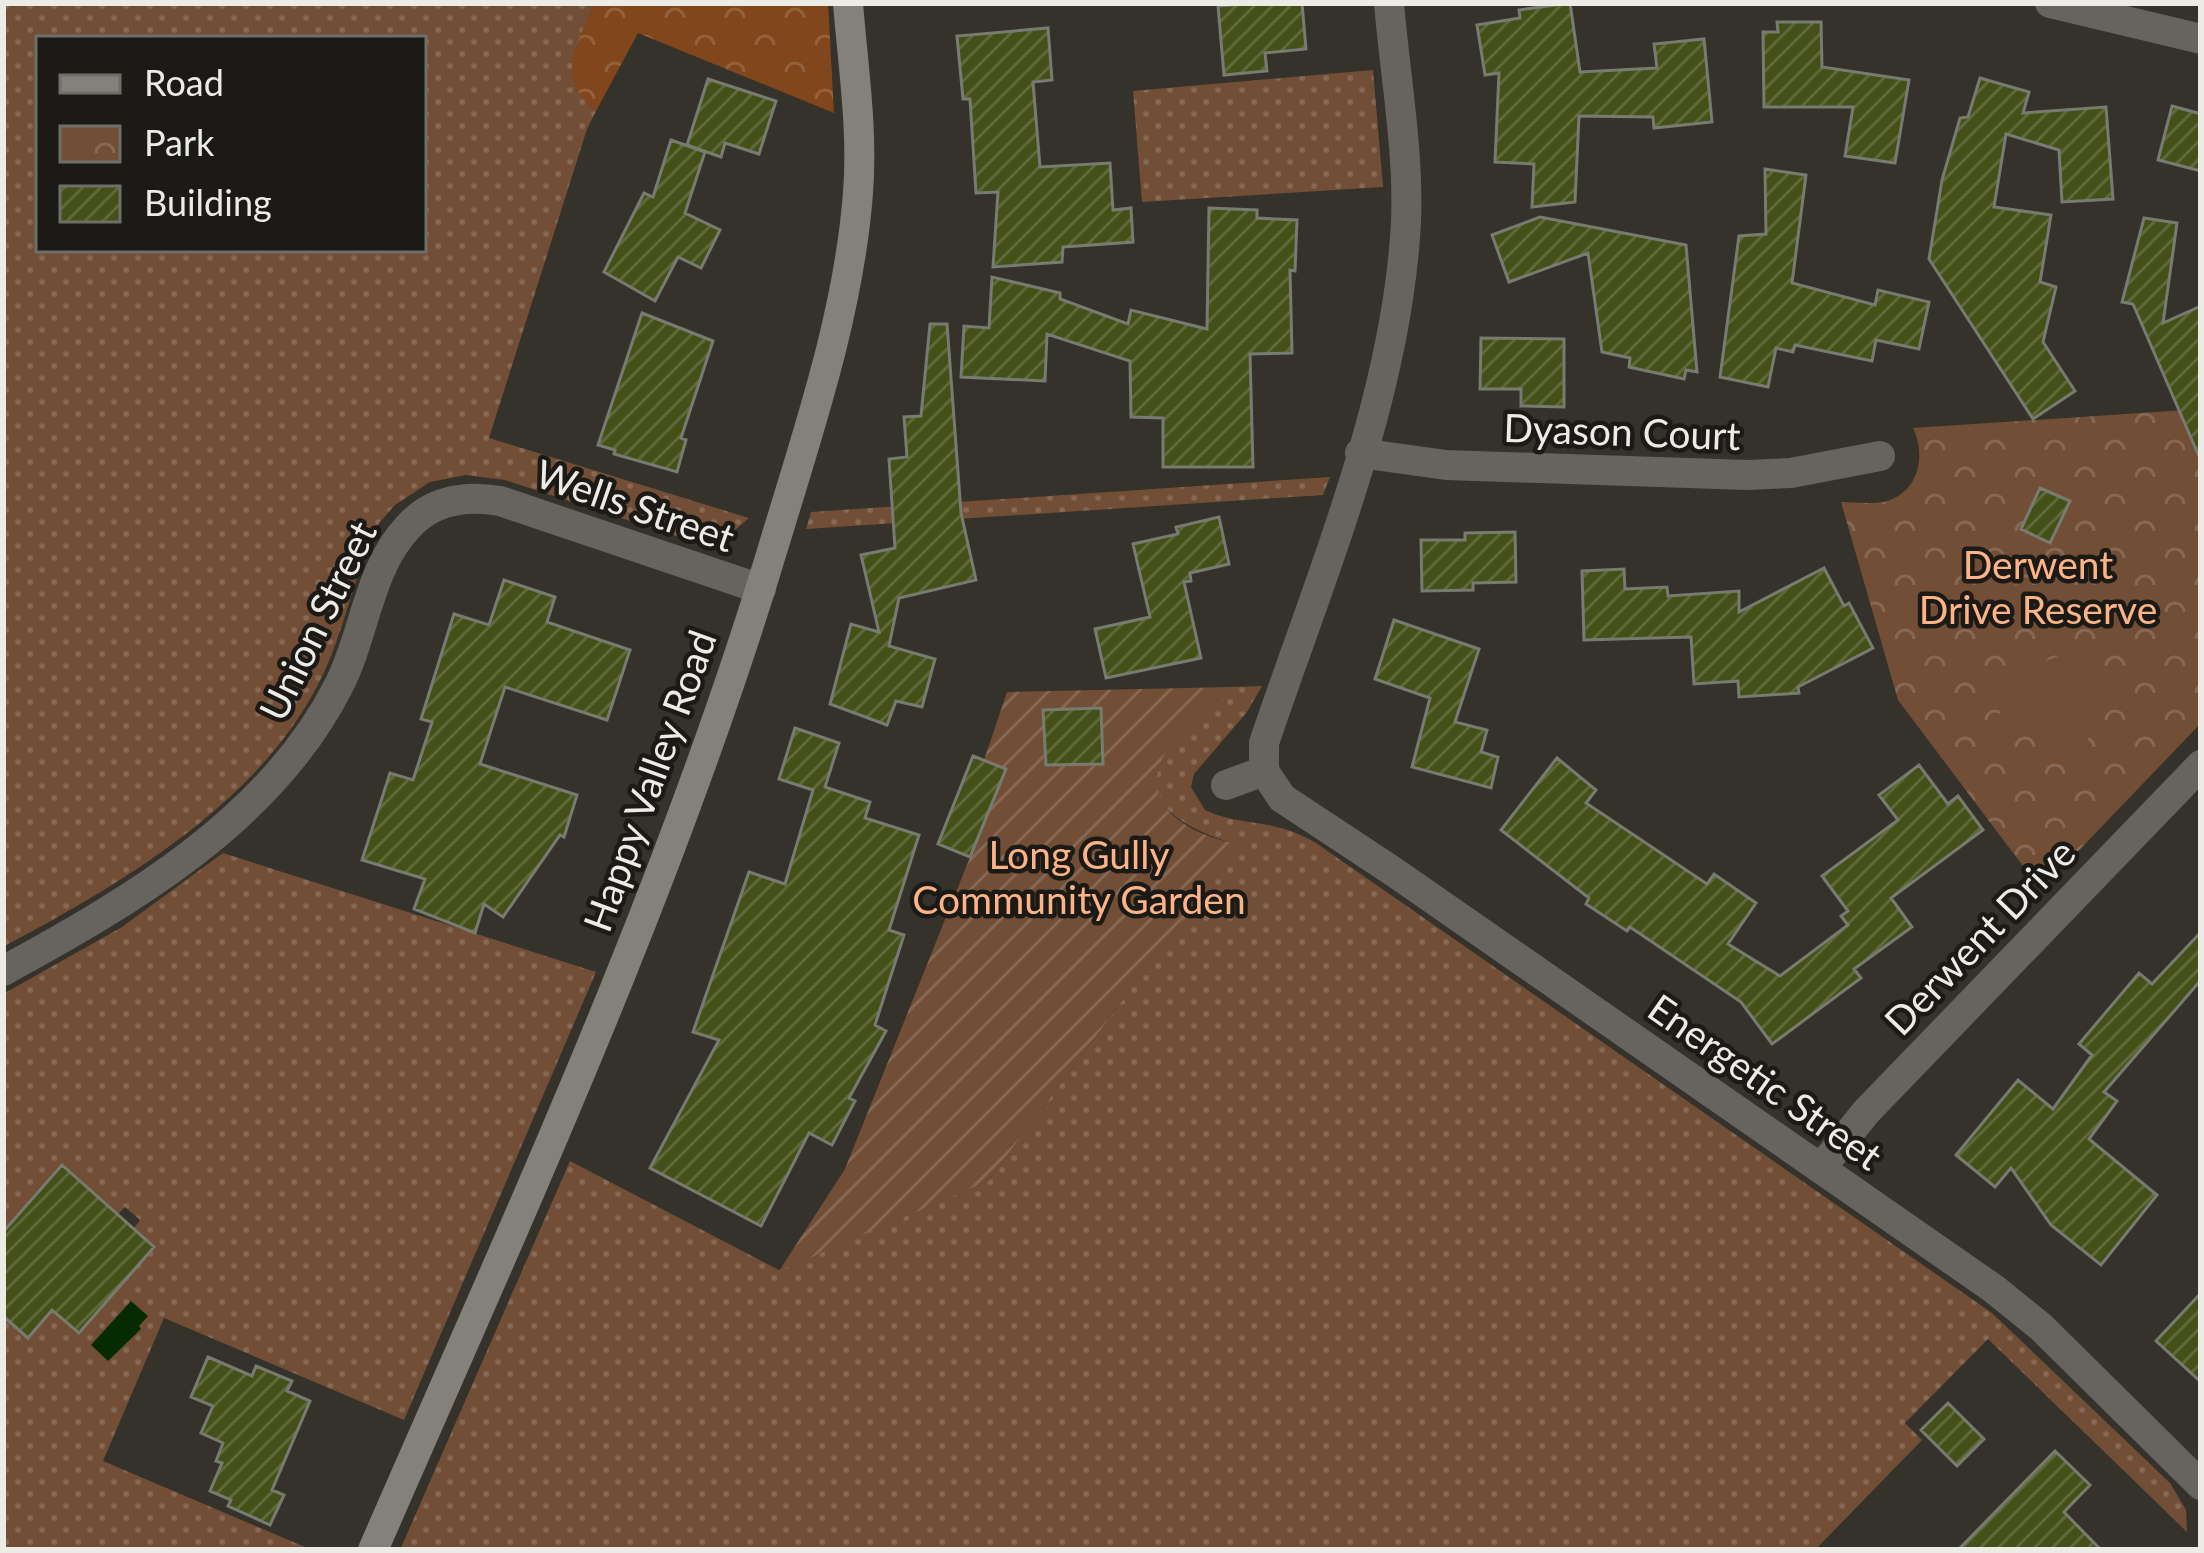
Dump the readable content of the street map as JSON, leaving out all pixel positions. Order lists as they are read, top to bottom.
{
  "streets": {
    "street": [
      "Dyason Court",
      "Wells Street",
      "Union Street",
      "Happy Valley Road",
      "Derwent Drive",
      "Energetic Street"
    ]
  },
  "crossings": [
    ["Wells Street", "Union Street"],
    ["Wells Street", "Happy Valley Road"],
    ["Derwent Drive", "Energetic Street"]
  ],
  "parks": ["Derwent Drive Reserve", "Long Gully Community Garden"],
  "legend": ["Road", "Park", "Building"]
}
